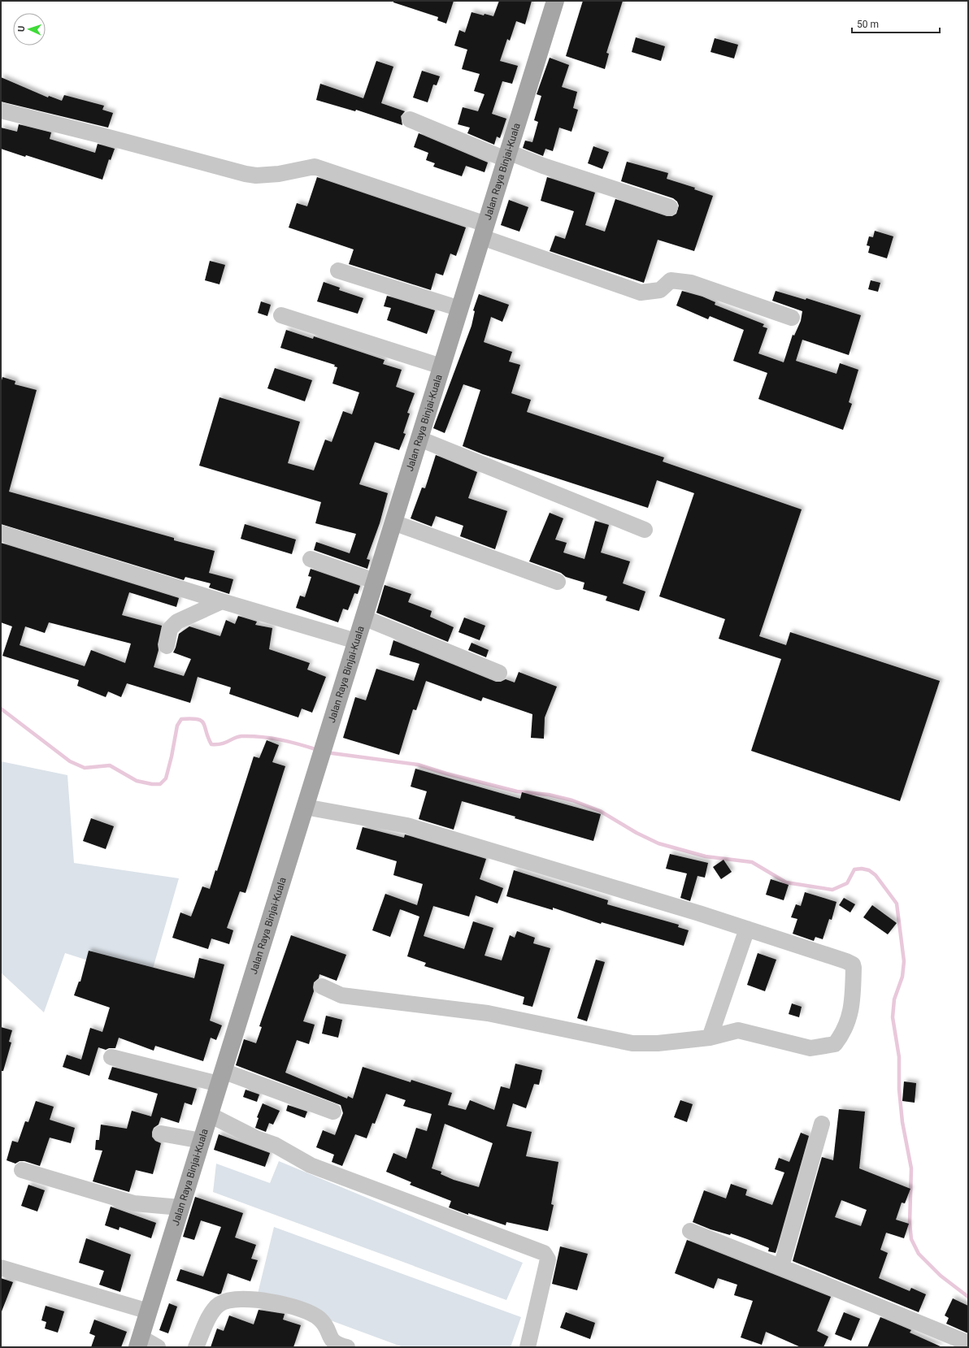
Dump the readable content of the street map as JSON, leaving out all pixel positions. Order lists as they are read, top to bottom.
{
  "streets": {
    "main road": ["Jalan Raya Binjai-Kuala"]
  },
  "scale_bar": "50 m",
  "north": "left"
}
